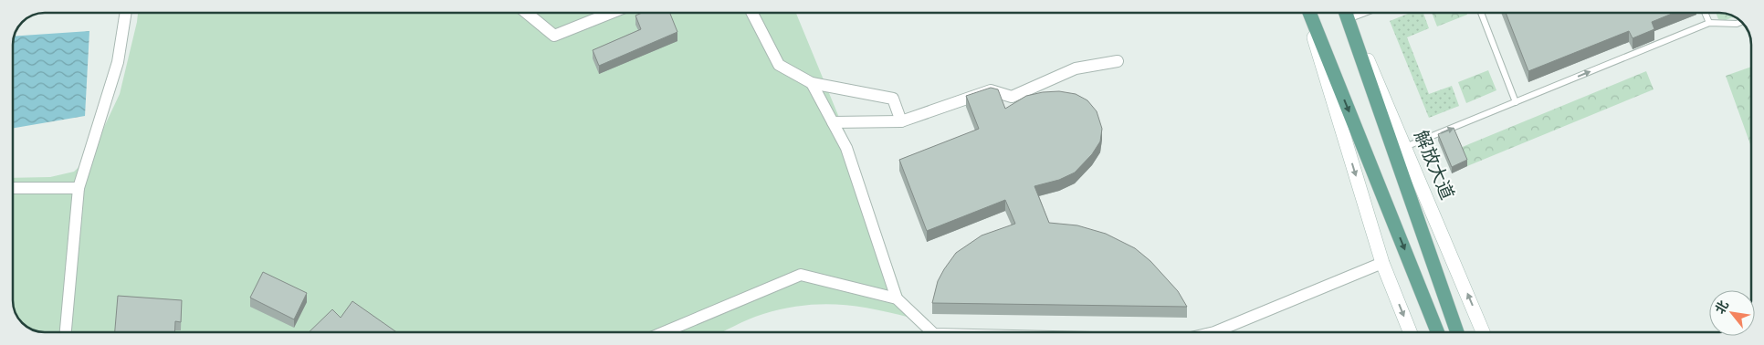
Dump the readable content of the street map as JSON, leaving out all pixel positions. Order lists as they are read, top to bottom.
{
  "streets": {
    "main road": ["解放大道"]
  },
  "north": "top left"
}
